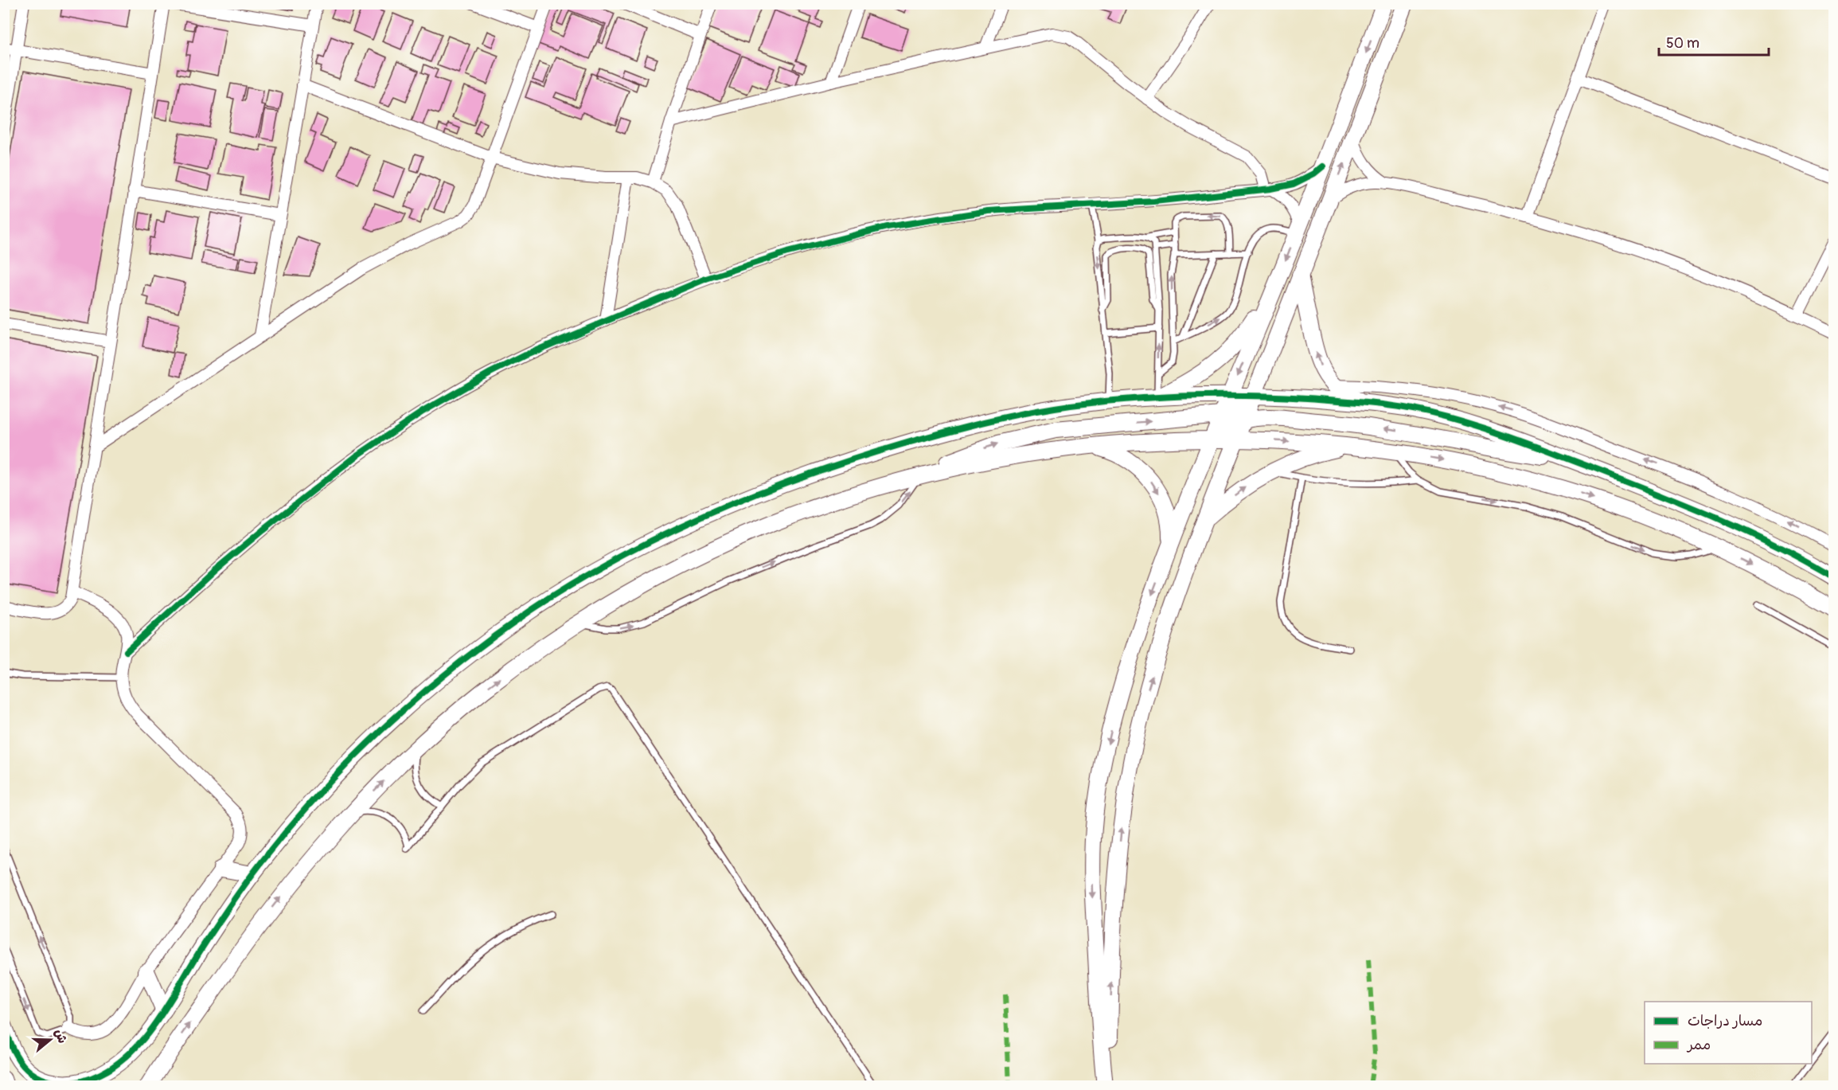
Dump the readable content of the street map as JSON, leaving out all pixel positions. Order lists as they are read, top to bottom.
{
  "legend": ["مسار دراجات", "ممر"],
  "scale_bar": "50 m",
  "north": "right"
}
